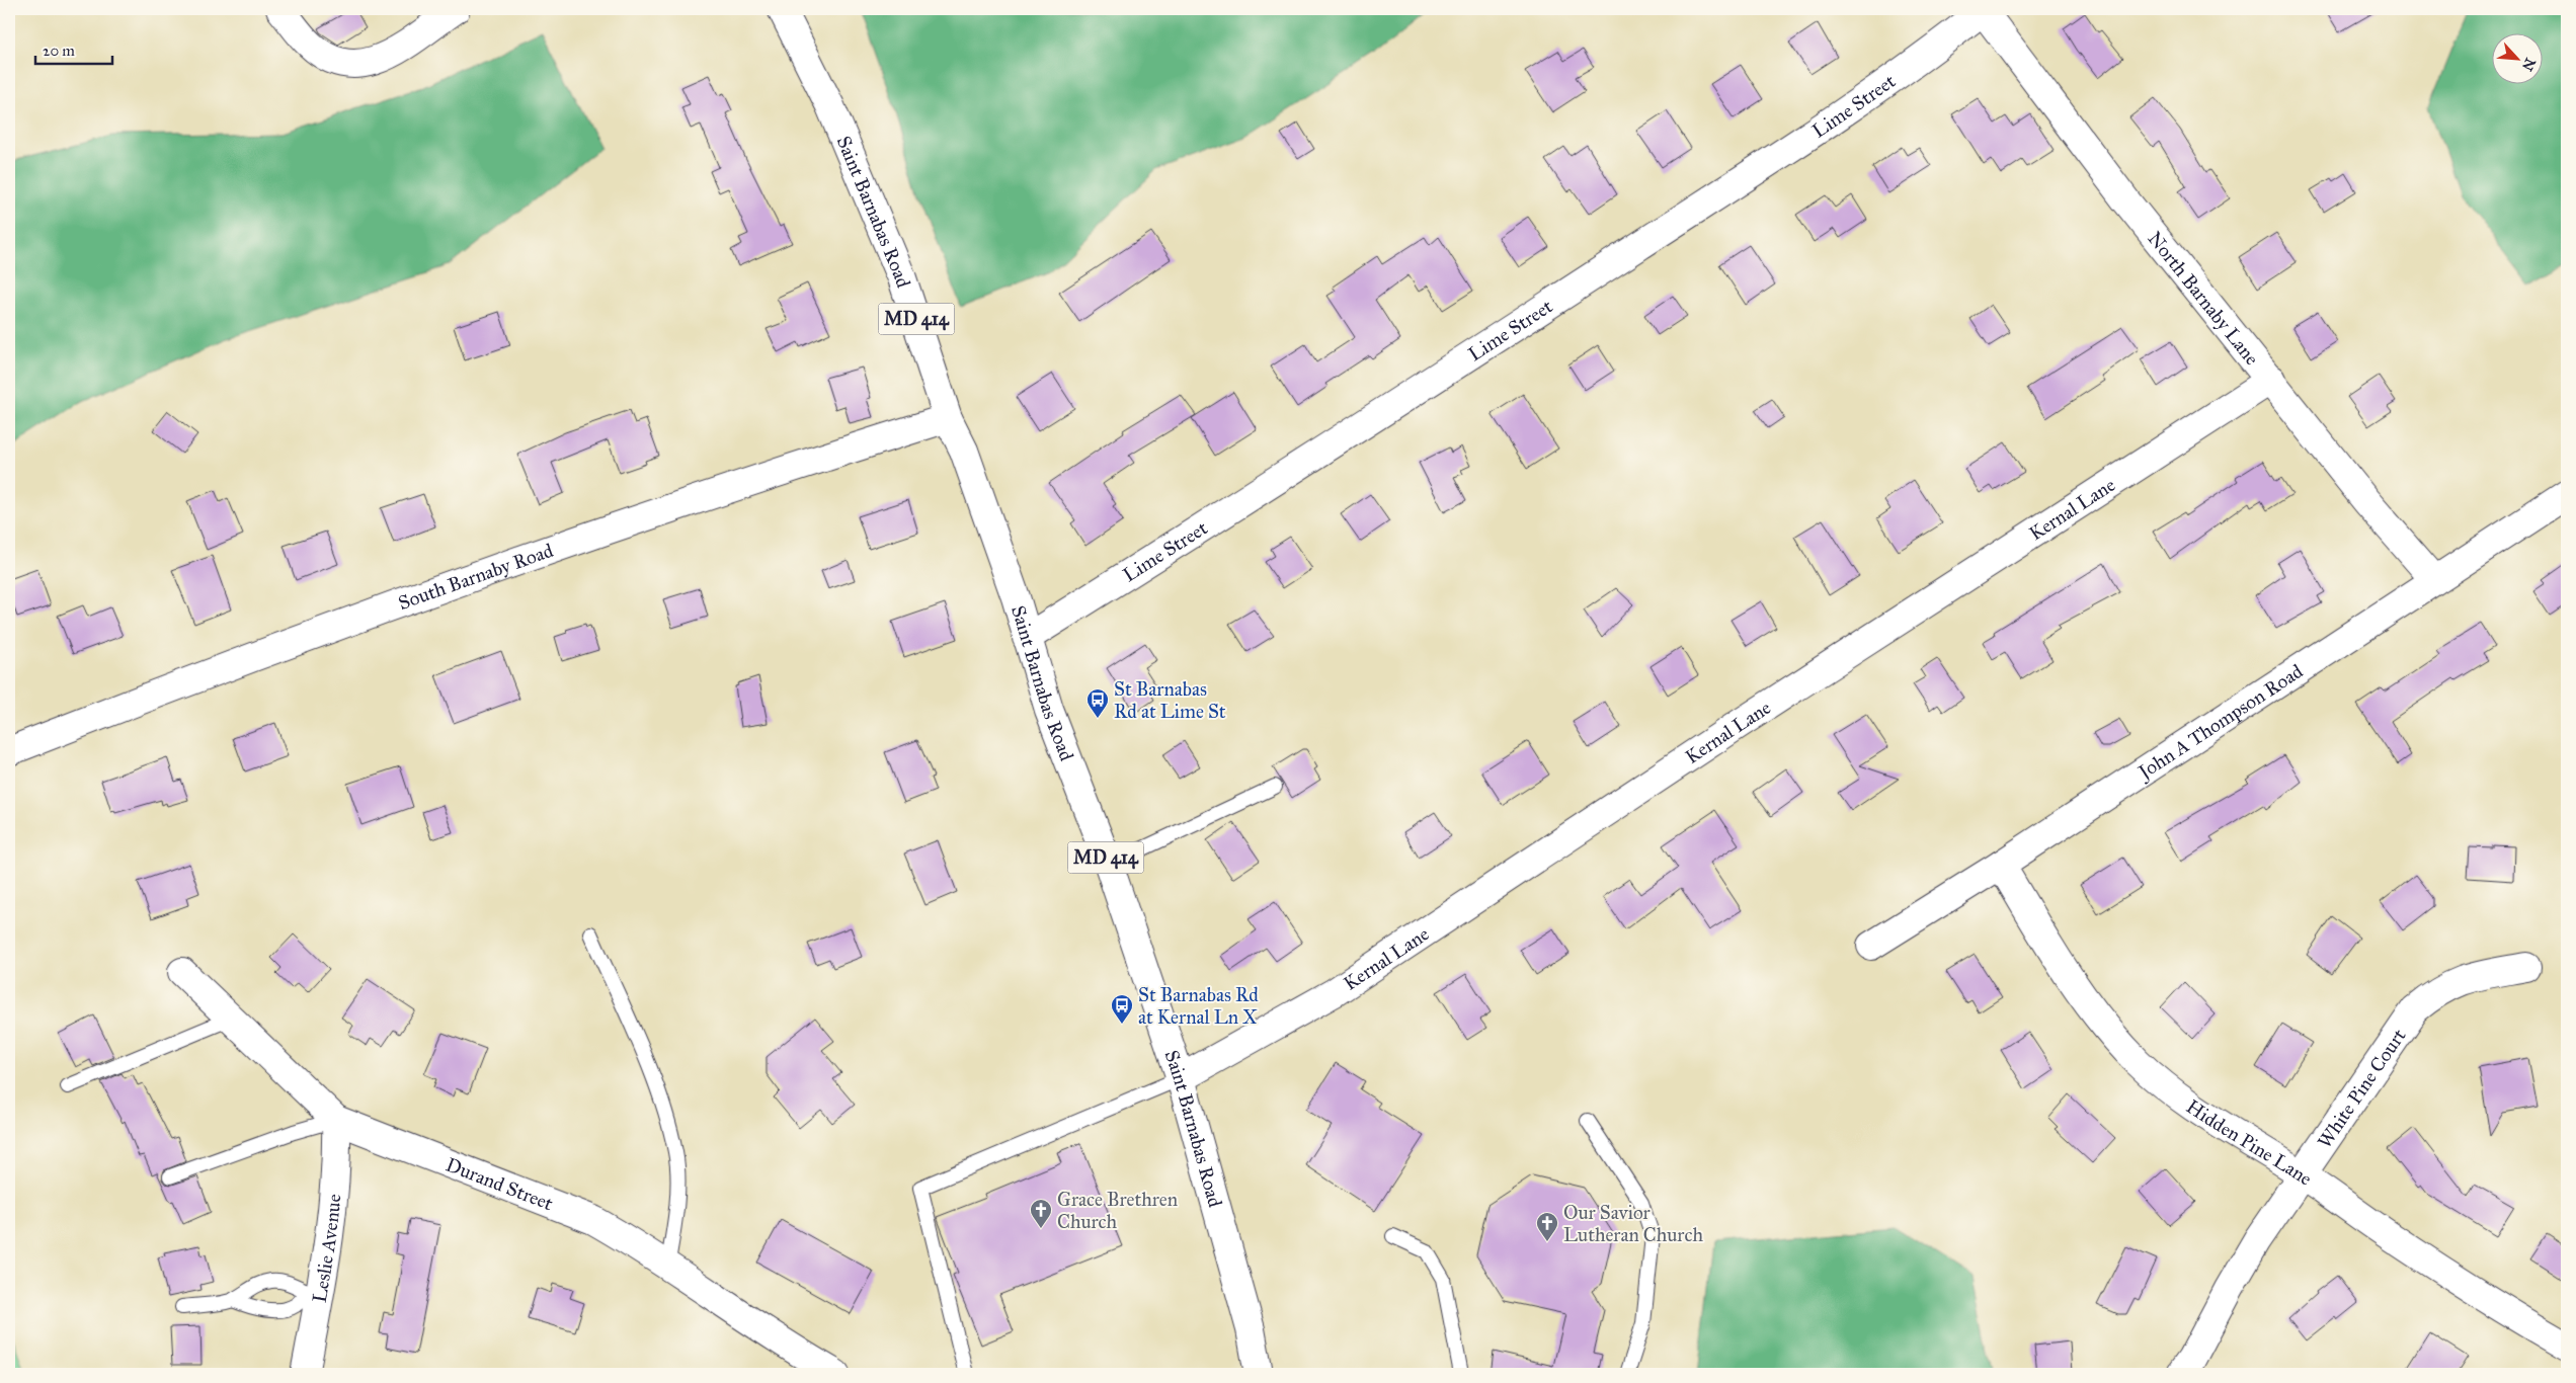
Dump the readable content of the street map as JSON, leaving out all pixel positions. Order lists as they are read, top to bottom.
{
  "streets": {
    "street": [
      "Lime Street",
      "Saint Barnabas Road",
      "North Barnaby Lane",
      "MD 414",
      "Kernal Lane",
      "South Barnaby Road",
      "John A Thompson Road",
      "White Pine Court",
      "Hidden Pine Lane",
      "Durand Street",
      "Leslie Avenue"
    ]
  },
  "crossings": [
    ["Lime Street", "Saint Barnabas Road"],
    ["Lime Street", "North Barnaby Lane"],
    ["Saint Barnabas Road", "Kernal Lane"],
    ["Saint Barnabas Road", "South Barnaby Road"],
    ["North Barnaby Lane", "Kernal Lane"],
    ["North Barnaby Lane", "John A Thompson Road"],
    ["John A Thompson Road", "Hidden Pine Lane"],
    ["White Pine Court", "Hidden Pine Lane"],
    ["Durand Street", "Leslie Avenue"]
  ],
  "places": {
    "bus stop": ["St Barnabas Rd at Lime St", "St Barnabas Rd at Kernal Ln X"],
    "church": ["Grace Brethren Church", "Our Savior Lutheran Church"]
  },
  "scale_bar": "20 m",
  "north": "bottom right"
}
